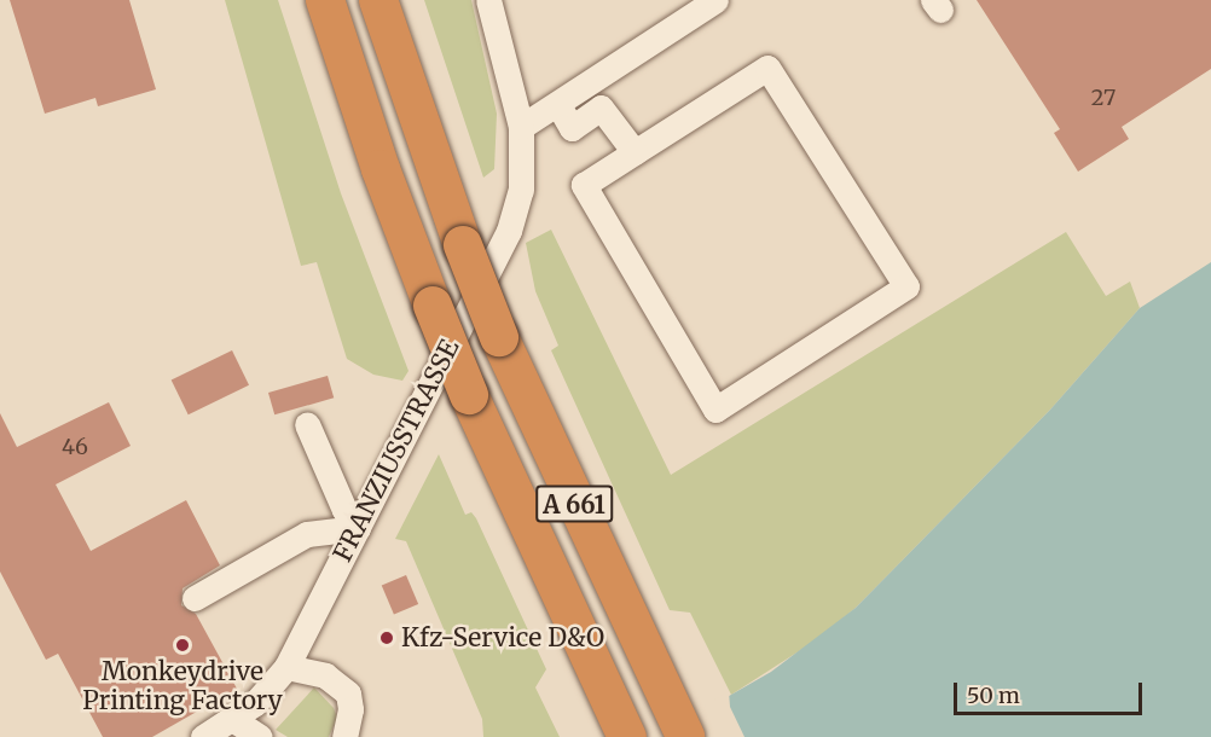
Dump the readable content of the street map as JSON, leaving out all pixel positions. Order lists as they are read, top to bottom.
{
  "streets": {
    "highway": ["A 661"],
    "street": ["FRANZIUSSTRASSE"]
  },
  "places": ["Kfz-Service D&O", "Monkeydrive Printing Factory"],
  "house_numbers": ["27", "46"],
  "scale_bar": "50 m"
}
